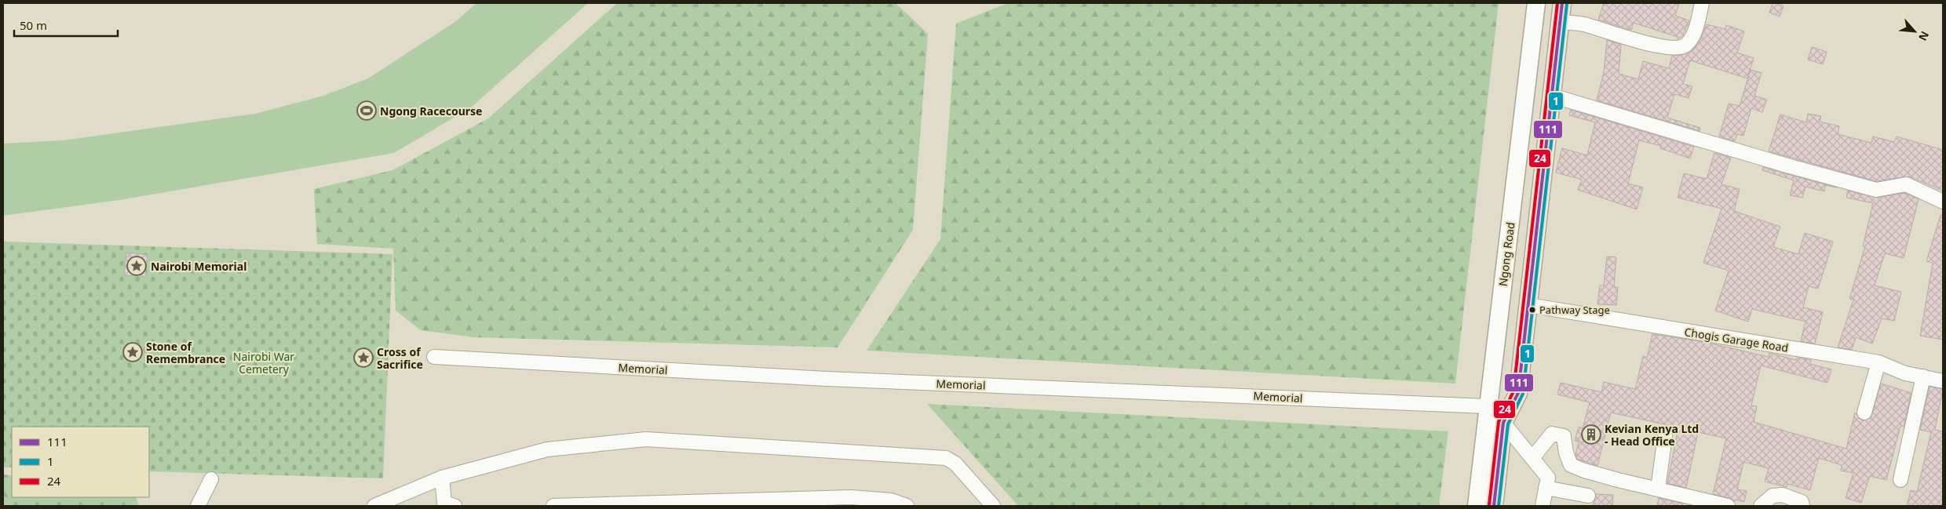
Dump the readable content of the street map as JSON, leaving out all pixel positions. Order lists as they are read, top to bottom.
{
  "streets": {
    "main road": ["Ngong Road"],
    "street": ["Chogis Garage Road", "Memorial"]
  },
  "crossings": [
    ["Ngong Road", "Memorial"]
  ],
  "parks": ["Nairobi War Cemetery"],
  "places": {
    "sports": ["Ngong Racecourse"],
    "place": ["Nairobi Memorial", "Stone of Remembrance", "Cross of Sacrifice"],
    "other": ["Pathway Stage"],
    "building": ["Kevian Kenya Ltd - Head Office"]
  },
  "lines": ["transit line 111", "transit line 24", "transit line 1"],
  "legend": ["111", "1", "24"],
  "scale_bar": "50 m",
  "north": "bottom right"
}
